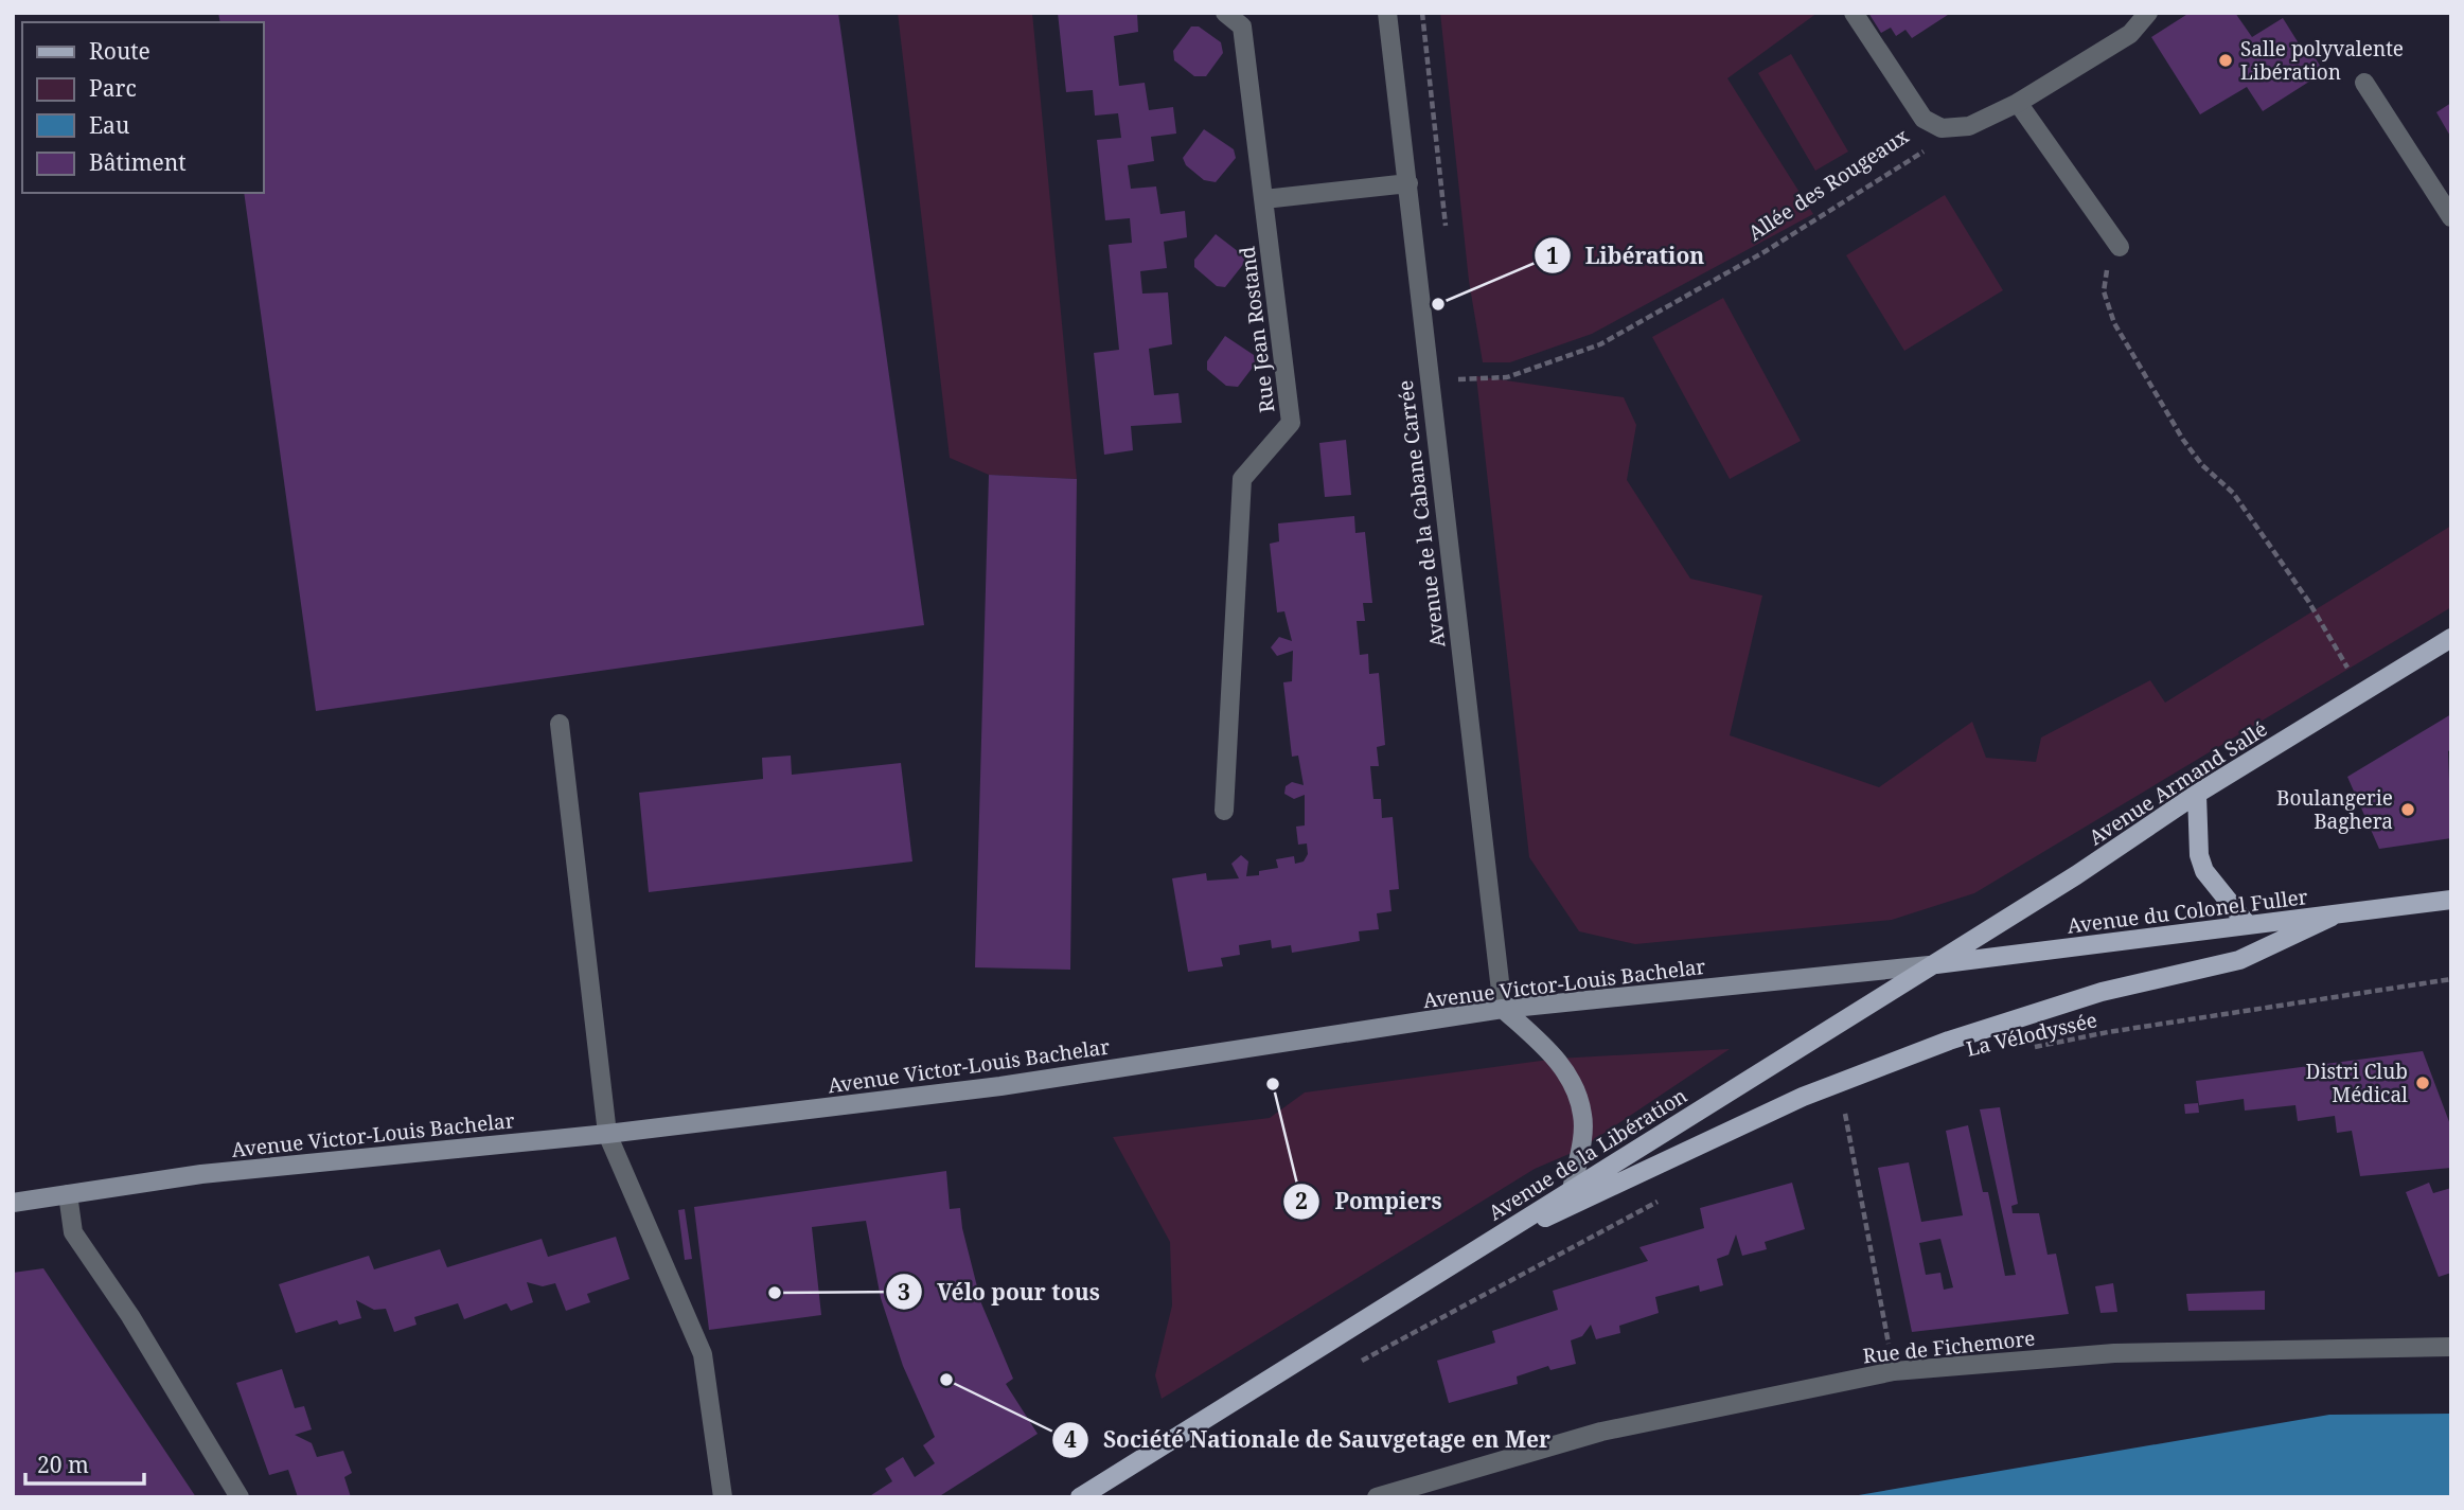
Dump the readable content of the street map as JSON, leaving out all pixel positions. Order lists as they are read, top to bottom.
{
  "streets": {
    "main road": [
      "Avenue Armand Sallé",
      "Avenue du Colonel Fuller",
      "Avenue Victor-Louis Bachelar",
      "Avenue de la Libération"
    ],
    "street": ["Rue Jean Rostand", "Avenue de la Cabane Carrée", "Rue de Fichemore"],
    "path": ["Allée des Rougeaux", "La Vélodyssée"]
  },
  "crossings": [
    ["Allée des Rougeaux", "Avenue de la Cabane Carrée"],
    ["Avenue de la Cabane Carrée", "Avenue Victor-Louis Bachelar"],
    ["Avenue Armand Sallé", "Avenue du Colonel Fuller"],
    ["Avenue Armand Sallé", "Avenue Victor-Louis Bachelar"],
    ["Avenue Armand Sallé", "Avenue de la Libération"],
    ["Avenue du Colonel Fuller", "Avenue Victor-Louis Bachelar"],
    ["Avenue du Colonel Fuller", "Avenue de la Libération"],
    ["Avenue Victor-Louis Bachelar", "Avenue de la Libération"]
  ],
  "places": [
    "Salle polyvalente Libération",
    "Libération",
    "Boulangerie Baghera",
    "Distri Club Médical",
    "Pompiers",
    "Vélo pour tous",
    "Société Nationale de Sauvgetage en Mer"
  ],
  "legend": [
    "Route",
    "Parc",
    "Eau",
    "Bâtiment"
  ],
  "scale_bar": "20 m"
}
